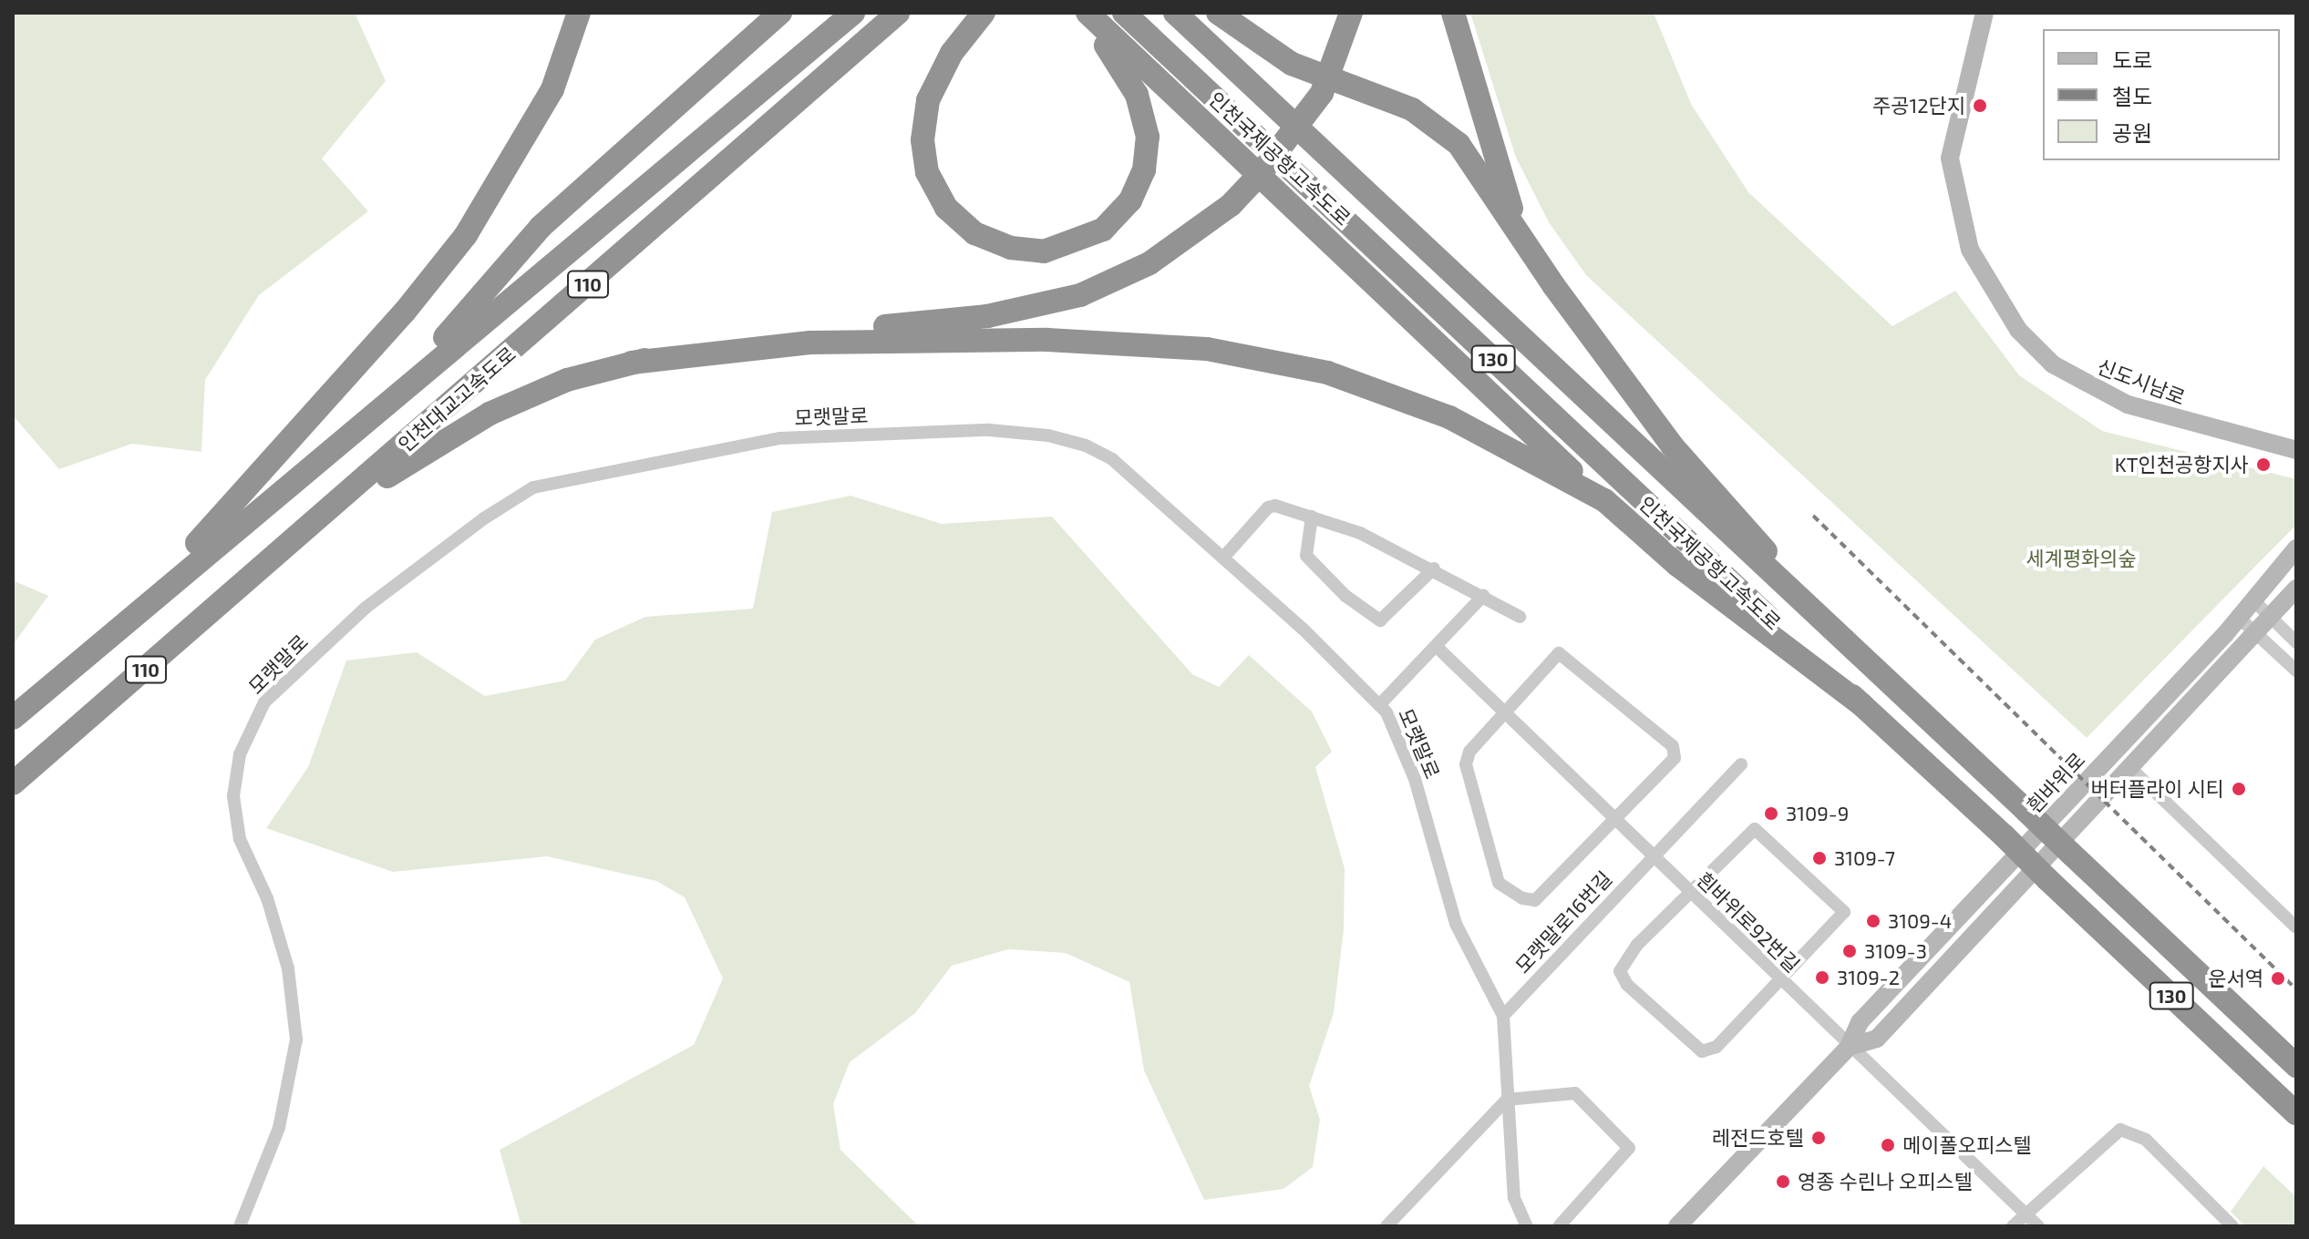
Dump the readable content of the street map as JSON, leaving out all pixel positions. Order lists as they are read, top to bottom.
{
  "streets": {
    "highway": [
      "인천국제공항고속도로",
      "110",
      "130",
      "인천대교고속도로"
    ],
    "street": [
      "신도시남로",
      "모랫말로",
      "흰바위로",
      "모랫말로16번길",
      "흰바위로92번길"
    ]
  },
  "crossings": [
    ["모랫말로", "모랫말로16번길"],
    ["흰바위로", "흰바위로92번길"],
    ["모랫말로16번길", "흰바위로92번길"]
  ],
  "parks": ["세계평화의숲"],
  "places": [
    "주공12단지",
    "KT인천공항지사",
    "버터플라이 시티",
    "3109-9",
    "3109-7",
    "3109-4",
    "3109-3",
    "3109-2",
    "운서역",
    "레전드호텔",
    "메이폴오피스텔",
    "영종 수린나 오피스텔"
  ],
  "legend": ["도로", "철도", "공원"]
}
